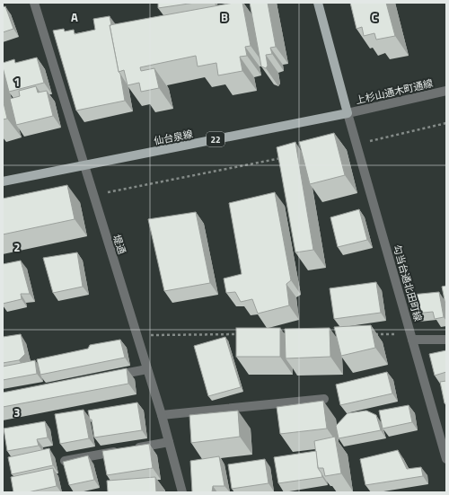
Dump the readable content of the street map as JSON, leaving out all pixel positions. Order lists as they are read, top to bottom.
{
  "streets": {
    "main road": ["仙台泉線", "22"],
    "street": ["上杉山通木町通線", "堤通", "勾当台通北田町線"]
  },
  "crossings": [
    ["上杉山通木町通線", "仙台泉線"],
    ["上杉山通木町通線", "勾当台通北田町線"],
    ["仙台泉線", "堤通"],
    ["仙台泉線", "勾当台通北田町線"]
  ],
  "grid": {
    "columns": ["A", "B", "C"],
    "rows": ["1", "2", "3"]
  }
}
